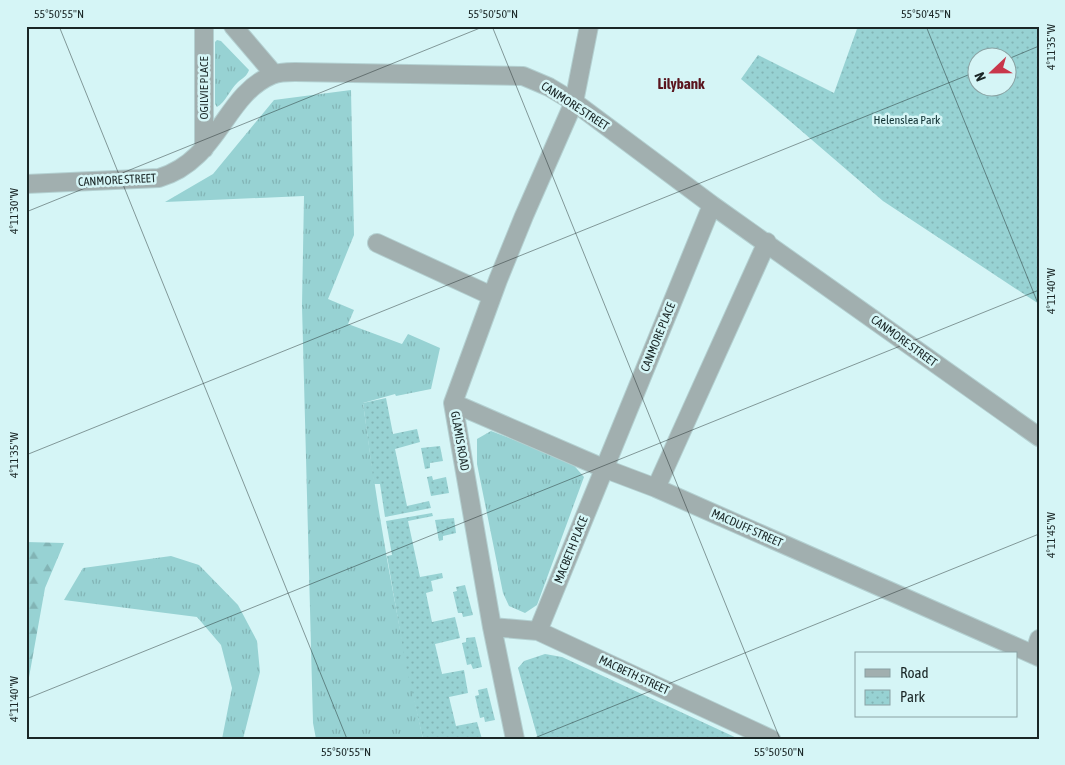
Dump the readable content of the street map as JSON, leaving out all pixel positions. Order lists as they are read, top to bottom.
{
  "streets": {
    "street": [
      "OGILVIE PLACE",
      "CANMORE STREET",
      "CANMORE PLACE",
      "GLAMIS ROAD",
      "MACDUFF STREET",
      "MACBETH PLACE",
      "MACBETH STREET"
    ]
  },
  "crossings": [
    ["OGILVIE PLACE", "CANMORE STREET"],
    ["CANMORE STREET", "CANMORE PLACE"],
    ["CANMORE STREET", "GLAMIS ROAD"],
    ["CANMORE PLACE", "MACDUFF STREET"],
    ["CANMORE PLACE", "MACBETH PLACE"],
    ["GLAMIS ROAD", "MACDUFF STREET"],
    ["GLAMIS ROAD", "MACBETH STREET"],
    ["MACDUFF STREET", "MACBETH PLACE"],
    ["MACBETH PLACE", "MACBETH STREET"]
  ],
  "districts": ["Lilybank"],
  "parks": ["Helenslea Park"],
  "legend": ["Road", "Park"],
  "north": "left",
  "coordinates": [
    "55°50'55\"N",
    "55°50'50\"N",
    "55°50'45\"N",
    "4°11'35\"W",
    "4°11'30\"W",
    "4°11'40\"W",
    "4°11'45\"W"
  ]
}
